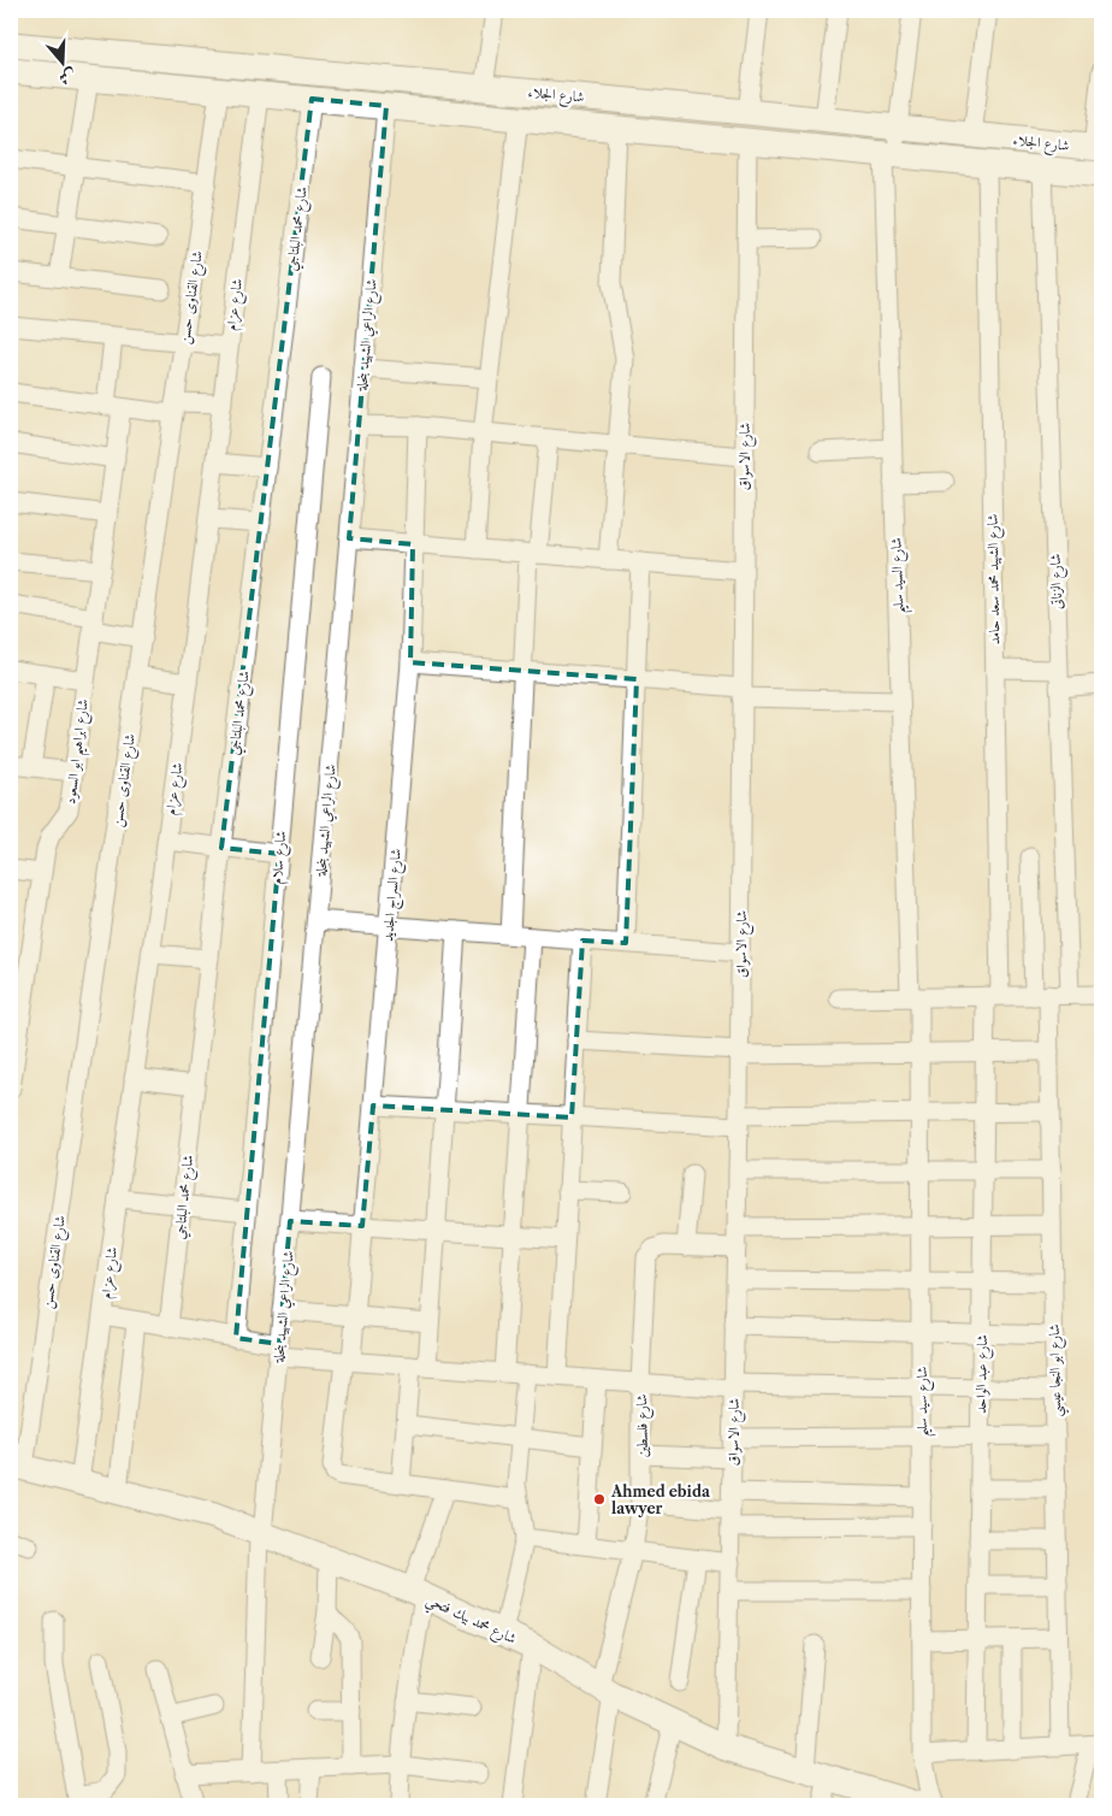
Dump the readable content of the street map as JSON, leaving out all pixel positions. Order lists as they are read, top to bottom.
{
  "streets": {
    "main road": ["شارع الجلاء", "شارع محمد بيك فتحي"],
    "street": [
      "شارع محمد البلتاجي",
      "شارع القناوى حسن",
      "شارع عزام",
      "شارع الراعي الشهيد بنحلة",
      "شارع الاسواق",
      "شارع السيد سليم",
      "شارع الشهيد محمد سعد حامد",
      "شارع الزناتى",
      "شارع ابراهيم ابو السعود",
      "شارع سلام",
      "شارع السراج الجديد",
      "شارع ابو النجا عيسي",
      "شارع عبد الواحد",
      "شارع سيد سليم",
      "شارع فلسطين"
    ]
  },
  "crossings": [
    ["شارع الجلاء", "شارع محمد البلتاجي"],
    ["شارع الجلاء", "شارع القناوى حسن"],
    ["شارع الجلاء", "شارع عزام"],
    ["شارع الجلاء", "شارع الراعي الشهيد بنحلة"],
    ["شارع الجلاء", "شارع الاسواق"],
    ["شارع الجلاء", "شارع السيد سليم"],
    ["شارع الجلاء", "شارع الشهيد محمد سعد حامد"],
    ["شارع الجلاء", "شارع الزناتى"],
    ["شارع القناوى حسن", "شارع محمد بيك فتحي"],
    ["شارع عزام", "شارع محمد بيك فتحي"],
    ["شارع الراعي الشهيد بنحلة", "شارع محمد بيك فتحي"],
    ["شارع الاسواق", "شارع فلسطين"],
    ["شارع الاسواق", "شارع محمد بيك فتحي"],
    ["شارع السيد سليم", "شارع سيد سليم"],
    ["شارع الشهيد محمد سعد حامد", "شارع عبد الواحد"],
    ["شارع فلسطين", "شارع محمد بيك فتحي"]
  ],
  "places": ["Ahmed ebida lawyer"],
  "north": "bottom"
}
